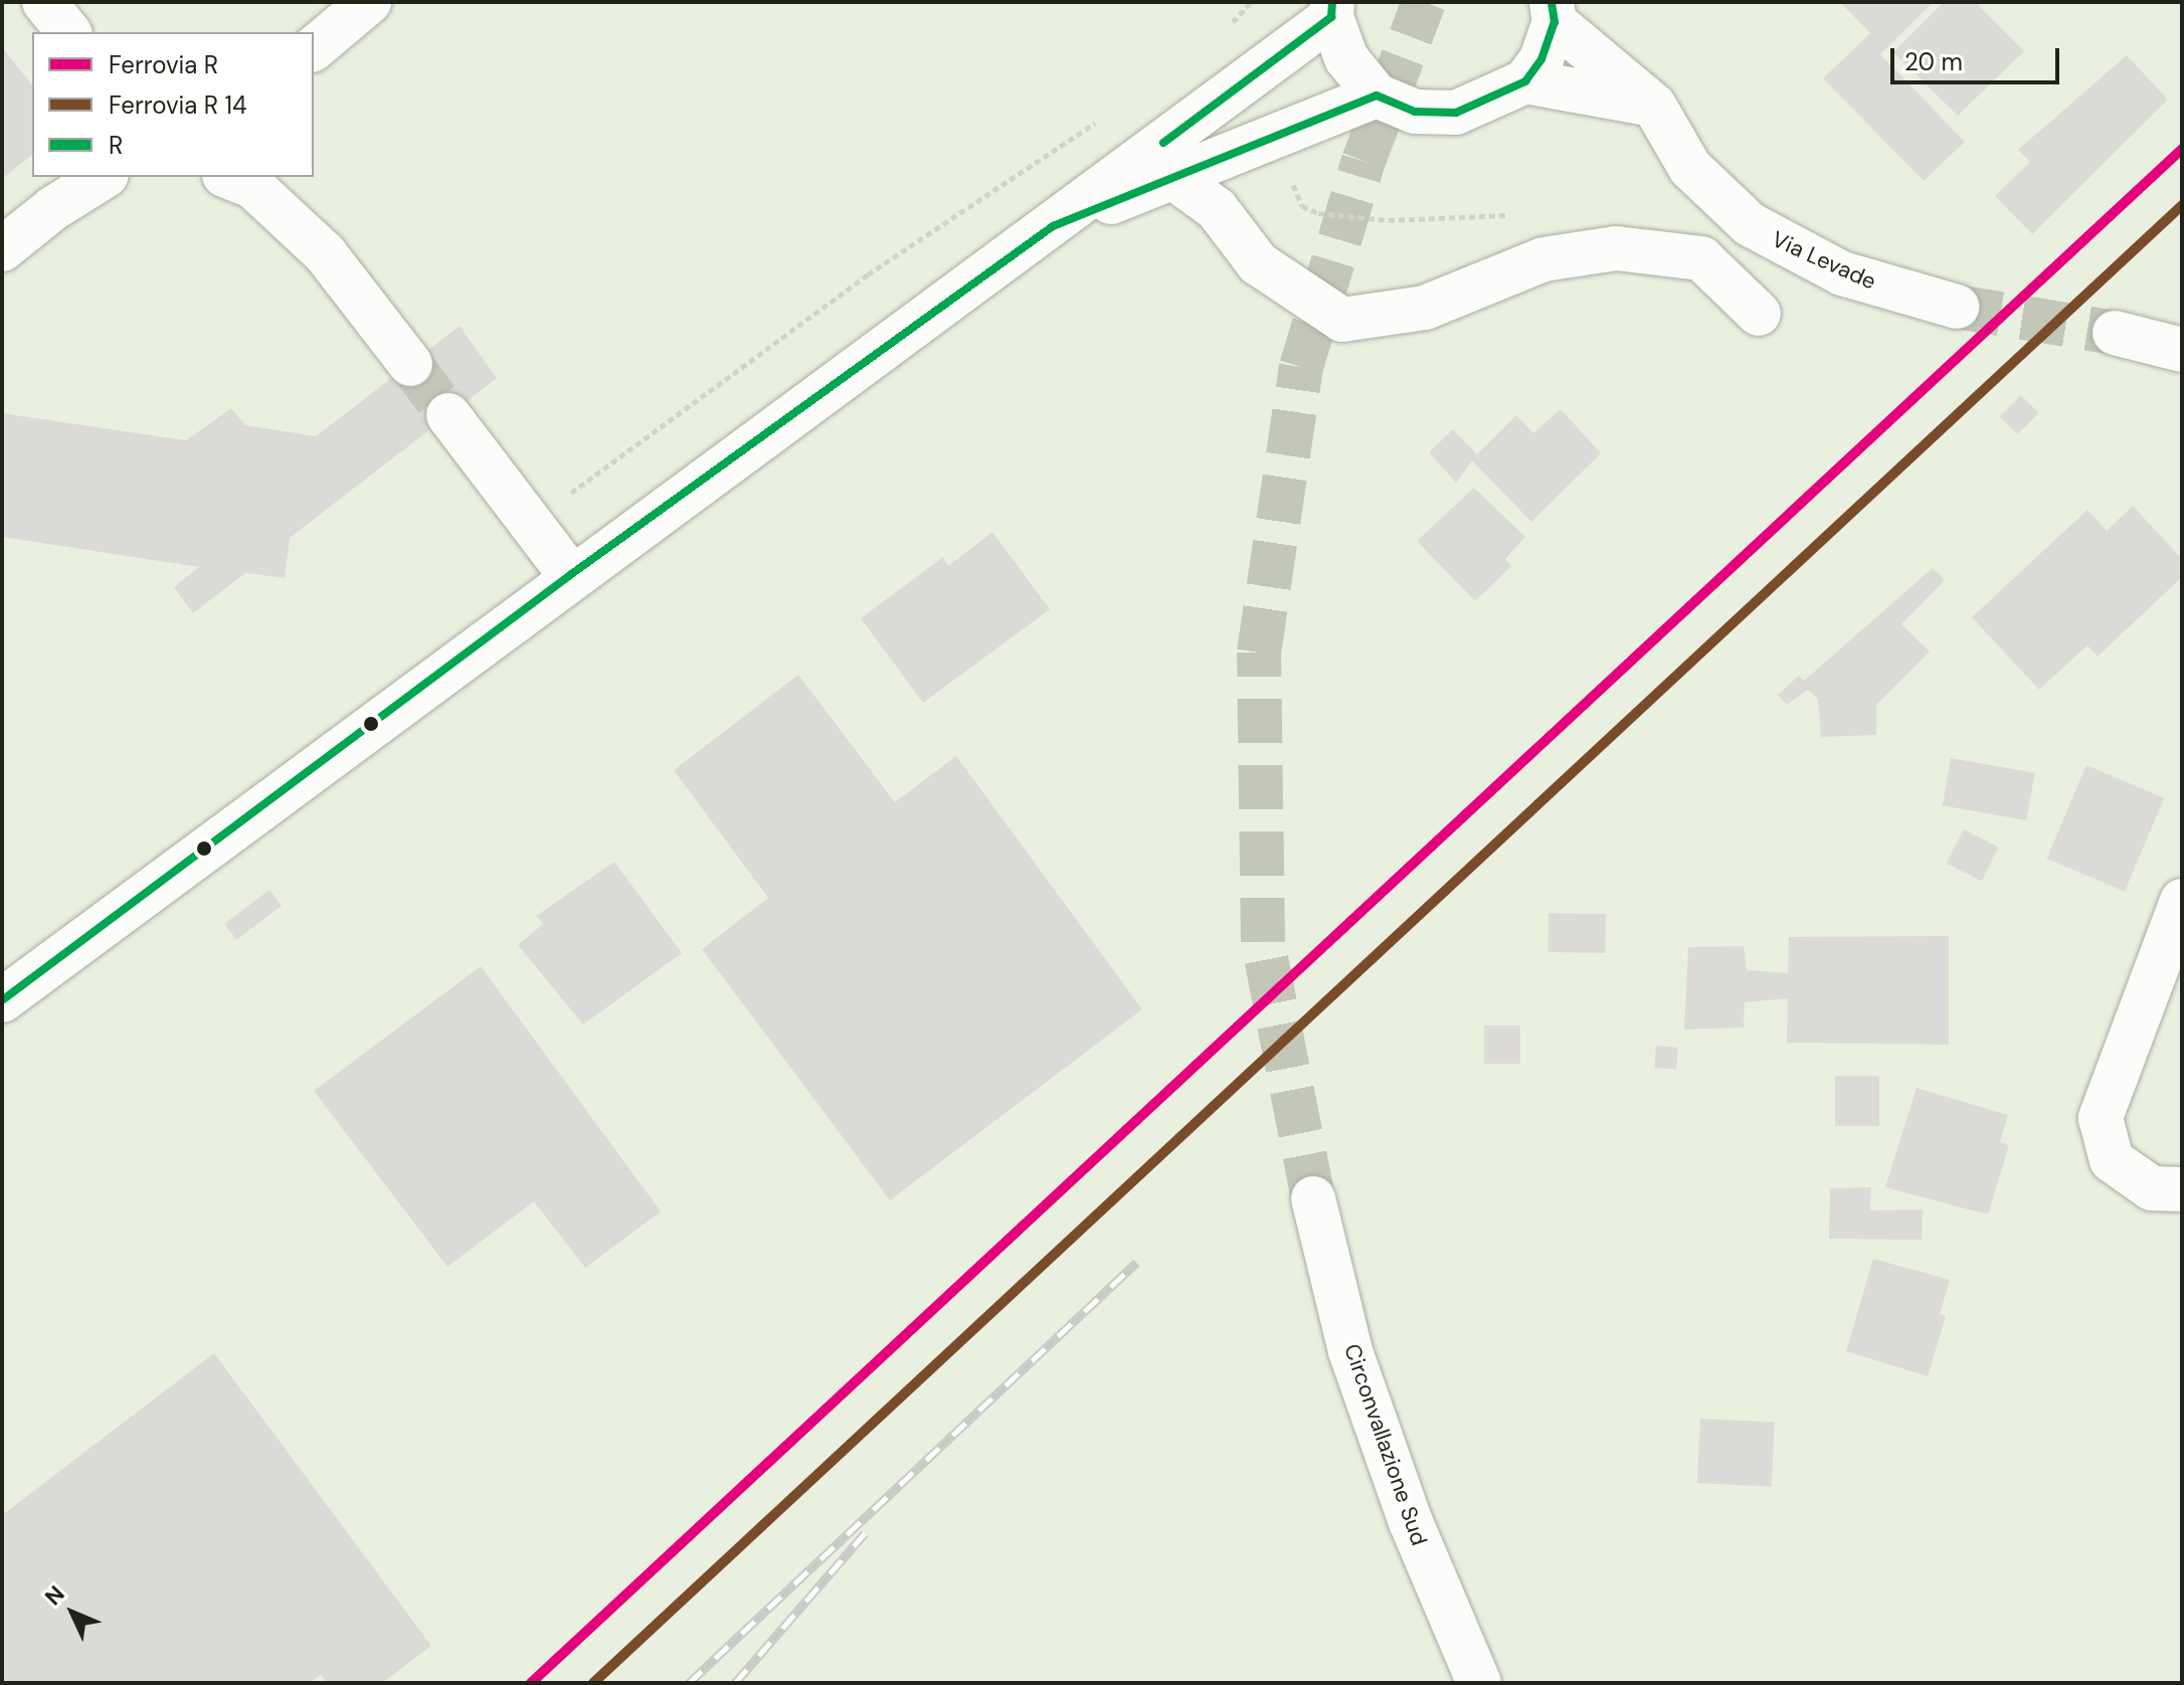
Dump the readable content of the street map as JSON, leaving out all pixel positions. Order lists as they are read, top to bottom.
{
  "streets": {
    "main road": ["Via Levade", "Circonvallazione Sud"]
  },
  "lines": ["transit line R", "rail line R"],
  "legend": ["Ferrovia R", "Ferrovia R 14", "R"],
  "scale_bar": "20 m",
  "north": "top left"
}
